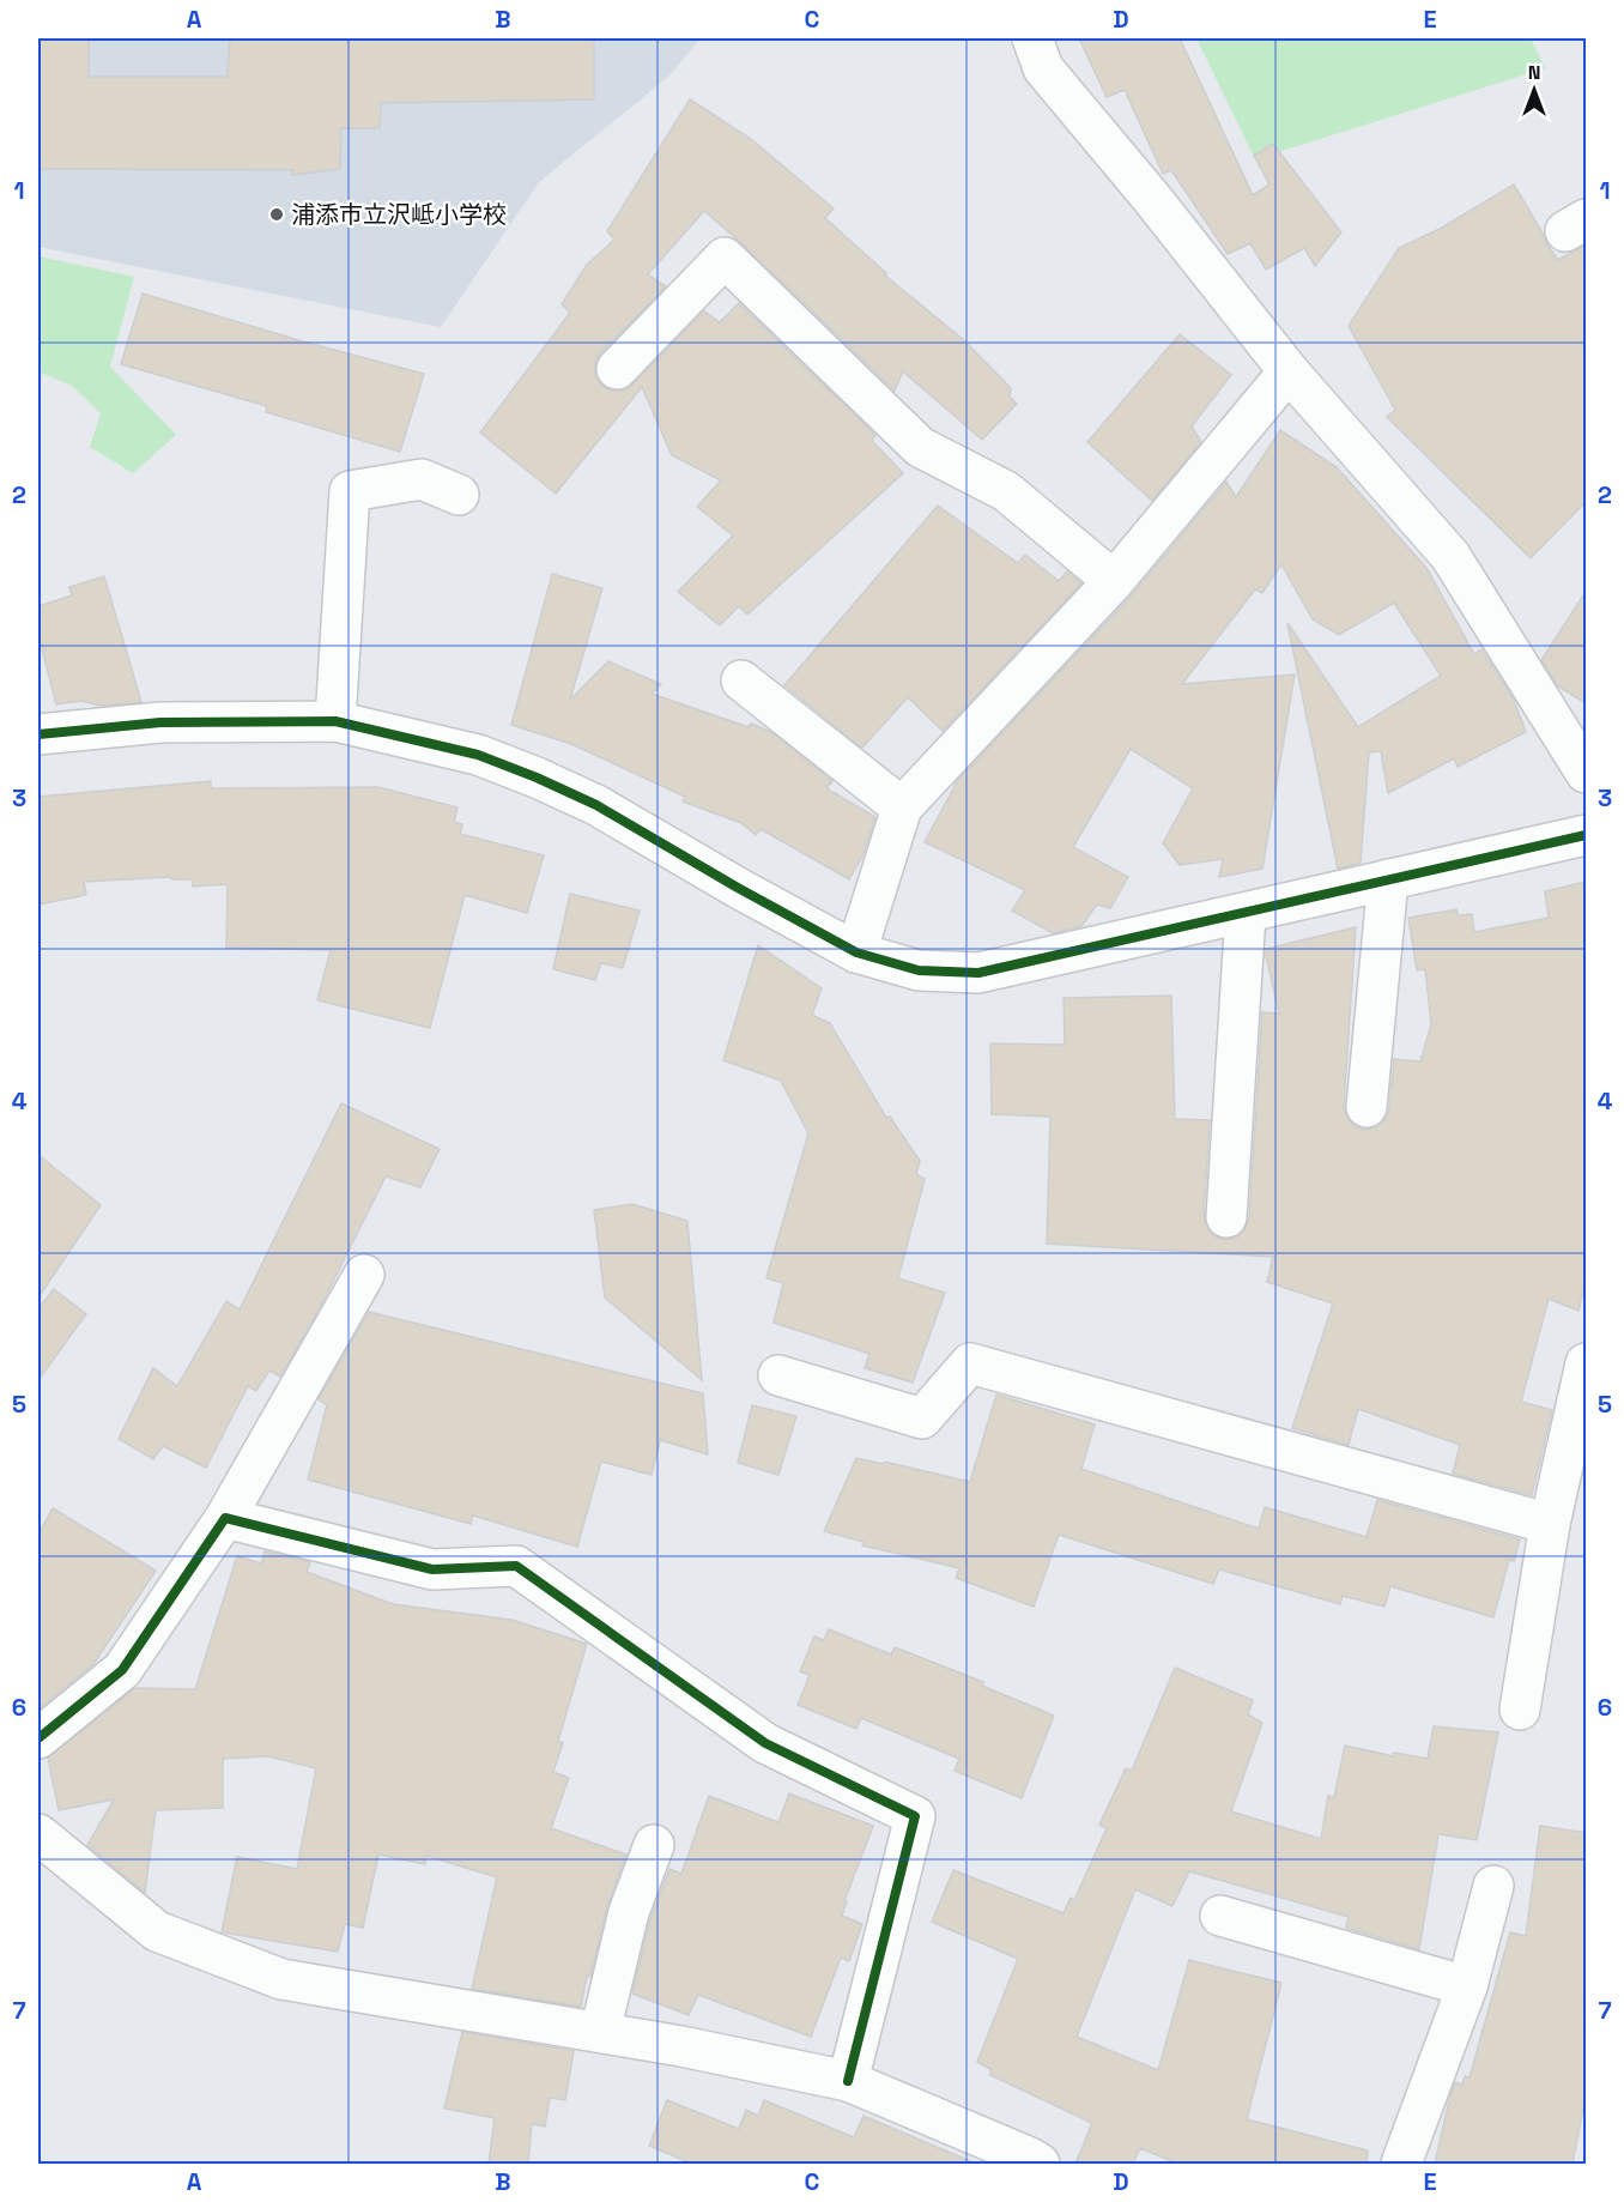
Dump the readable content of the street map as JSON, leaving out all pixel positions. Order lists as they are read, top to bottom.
{
  "places": ["浦添市立沢岻小学校"],
  "north": "top",
  "grid": {
    "columns": [
      "A",
      "B",
      "C",
      "D",
      "E"
    ],
    "rows": [
      "1",
      "2",
      "3",
      "4",
      "5",
      "6",
      "7"
    ]
  }
}
